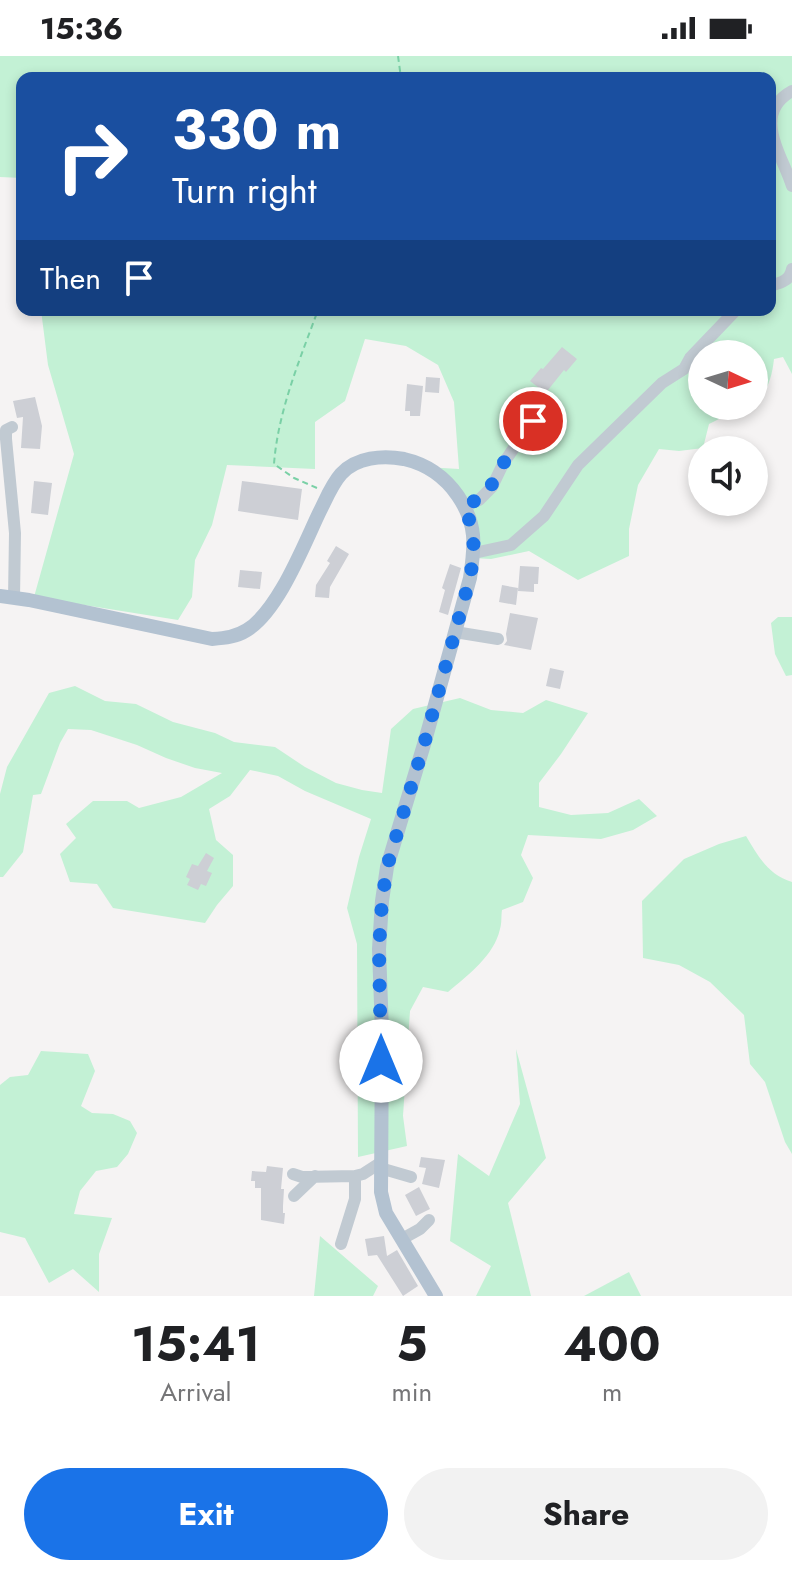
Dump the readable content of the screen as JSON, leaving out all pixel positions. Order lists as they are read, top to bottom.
{
  "north": "right",
  "page": {
    "status": "15:36",
    "turn": ["330 m", "Turn right"],
    "then": "Then",
    "eta": [
      "15:41",
      "Arrival",
      "5",
      "min",
      "400",
      "m"
    ],
    "buttons": ["Exit", "Share"]
  }
}
